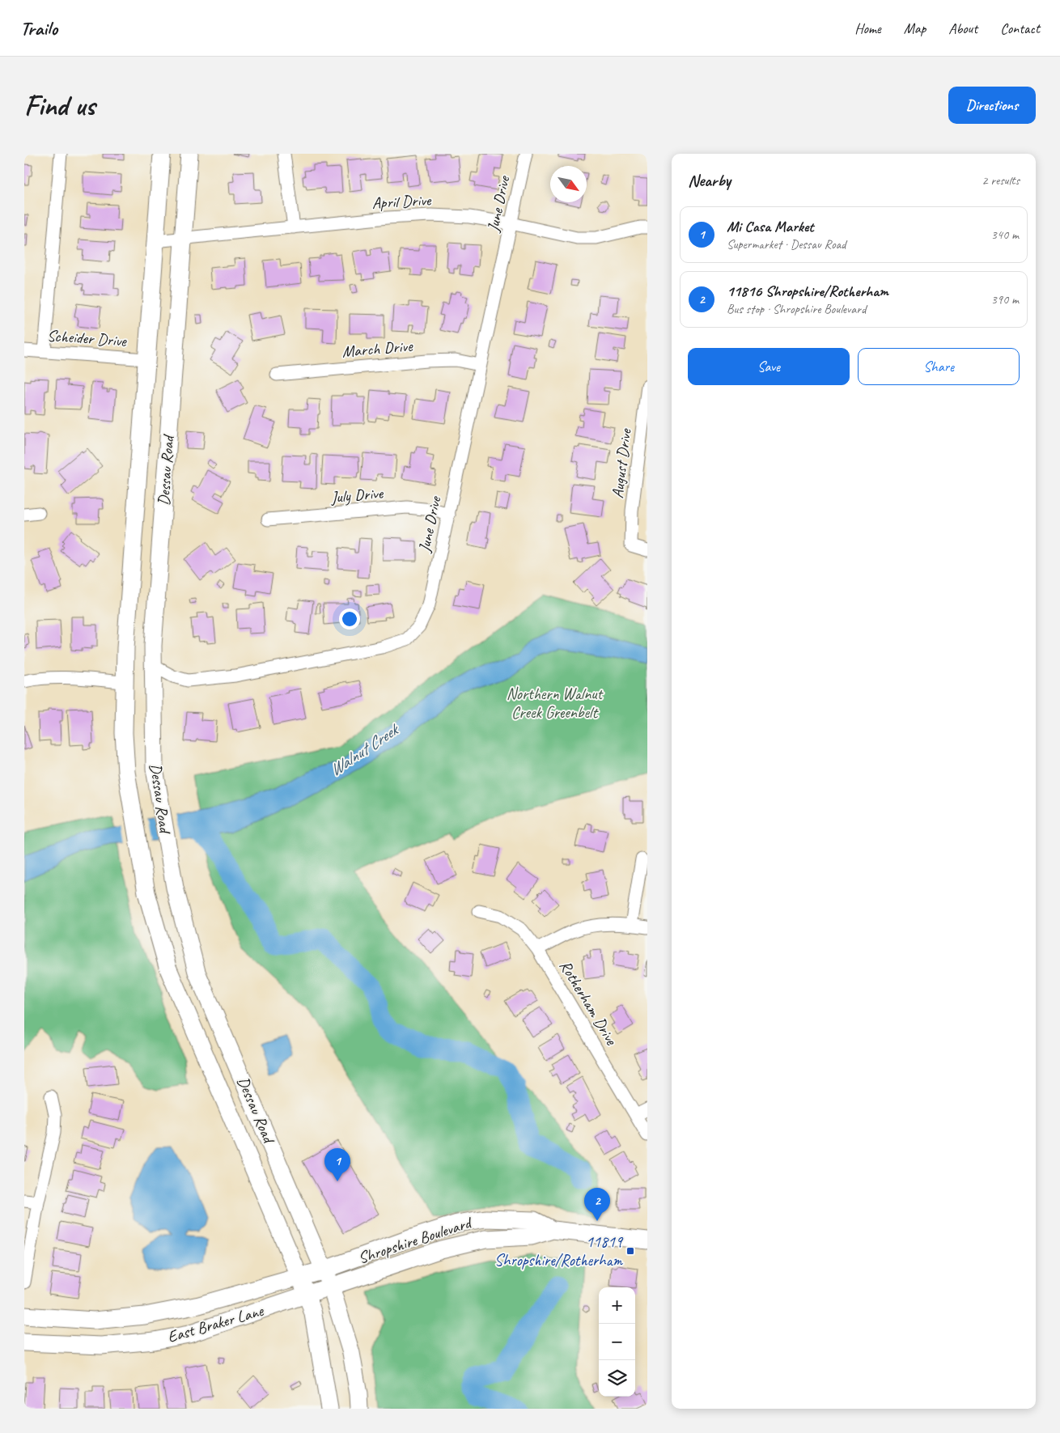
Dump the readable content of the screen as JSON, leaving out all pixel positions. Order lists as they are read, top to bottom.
{
  "streets": {
    "main road": ["Dessau Road", "Shropshire Boulevard", "East Braker Lane"],
    "street": [
      "April Drive",
      "June Drive",
      "Scheider Drive",
      "March Drive",
      "August Drive",
      "July Drive",
      "Rotherham Drive"
    ]
  },
  "crossings": [
    ["April Drive", "June Drive"],
    ["April Drive", "Dessau Road"],
    ["June Drive", "March Drive"],
    ["June Drive", "Dessau Road"],
    ["June Drive", "July Drive"],
    ["Scheider Drive", "Dessau Road"],
    ["Dessau Road", "Shropshire Boulevard"],
    ["Dessau Road", "East Braker Lane"],
    ["Shropshire Boulevard", "East Braker Lane"]
  ],
  "water": ["Walnut Creek"],
  "parks": ["Northern Walnut Creek Greenbelt"],
  "places": {
    "transit": ["11819 Shropshire/Rotherham"]
  },
  "north": "bottom right",
  "page": {
    "header": "Trailo",
    "nav": [
      "Home",
      "Map",
      "About",
      "Contact"
    ],
    "buttons": [
      "Directions",
      ["Save", "Share"]
    ],
    "title": "Find us",
    "heading": ["Nearby", "2 results"],
    "list": [
      {
        "mark": "1",
        "name": "Mi Casa Market",
        "note": "Supermarket · Dessau Road",
        "value": "340 m"
      },
      {
        "mark": "2",
        "name": "11816 Shropshire/Rotherham",
        "note": "Bus stop · Shropshire Boulevard",
        "value": "390 m"
      }
    ],
    "pins": ["1", "2"],
    "map_buttons": ["+", "−"]
  }
}
